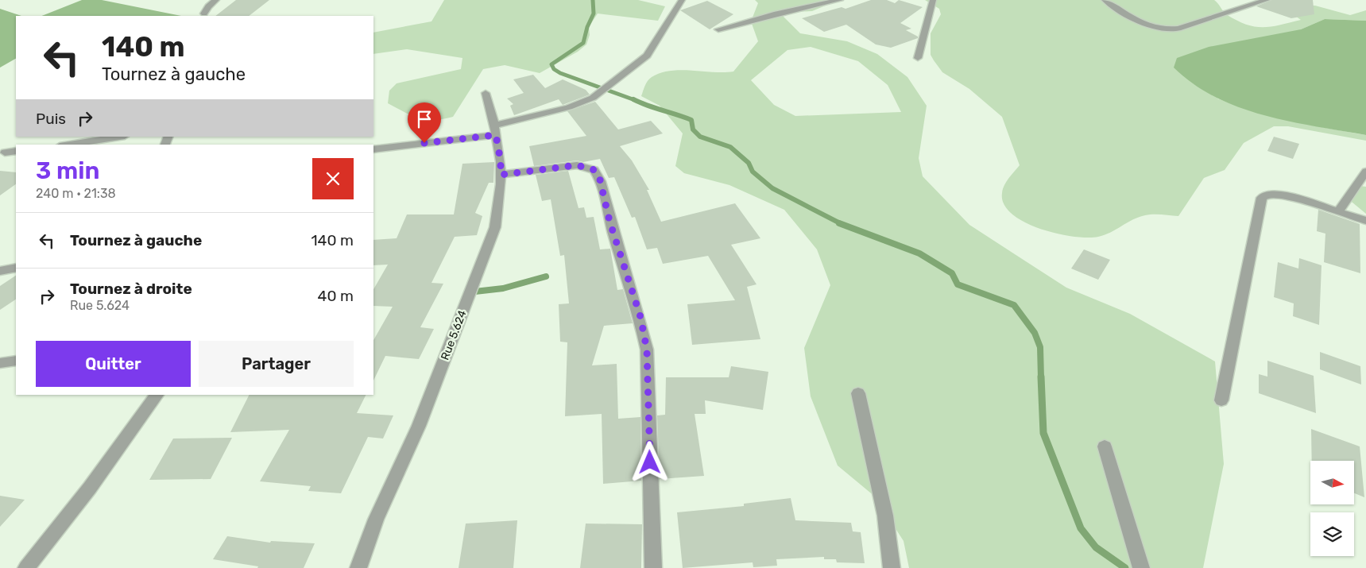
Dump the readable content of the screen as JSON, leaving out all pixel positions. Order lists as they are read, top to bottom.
{
  "streets": {
    "street": ["Rue 5.624"]
  },
  "north": "right",
  "page": {
    "turn": ["140 m", "Tournez à gauche"],
    "then": "Puis",
    "heading": ["3 min", "240 m · 21:38"],
    "list": [
      {
        "name": "Tournez à gauche",
        "value": "140 m"
      },
      {
        "name": "Tournez à droite",
        "note": "Rue 5.624",
        "value": "40 m"
      }
    ],
    "buttons": ["Quitter", "Partager"]
  }
}
